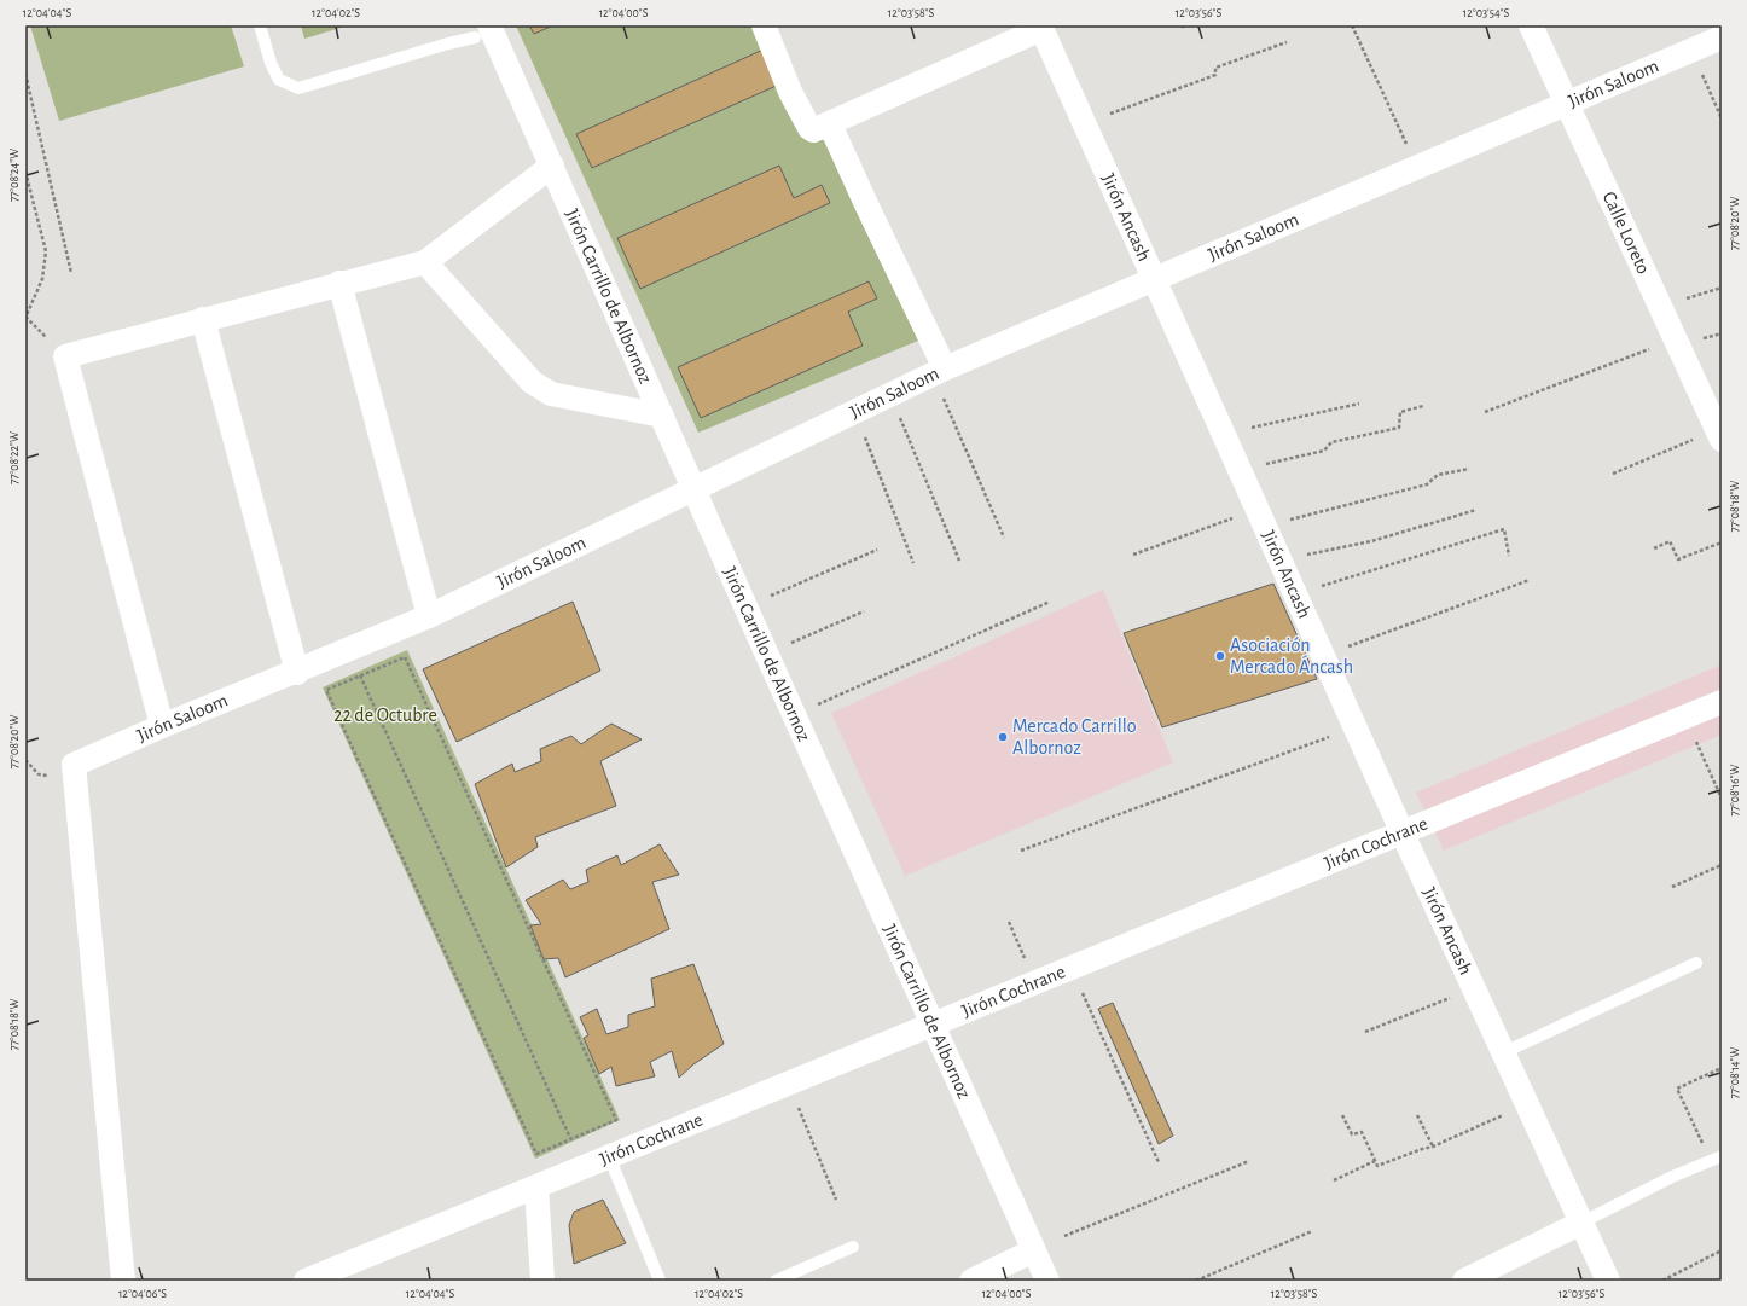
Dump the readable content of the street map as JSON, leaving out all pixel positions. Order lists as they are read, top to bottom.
{
  "streets": {
    "street": [
      "Jirón Saloom",
      "Jirón Ancash",
      "Calle Loreto",
      "Jirón Carrillo de Albornoz",
      "Jirón Cochrane"
    ]
  },
  "crossings": [
    ["Jirón Saloom", "Jirón Ancash"],
    ["Jirón Saloom", "Calle Loreto"],
    ["Jirón Saloom", "Jirón Carrillo de Albornoz"],
    ["Jirón Ancash", "Jirón Cochrane"],
    ["Jirón Carrillo de Albornoz", "Jirón Cochrane"]
  ],
  "parks": ["22 de Octubre"],
  "places": ["Asociación Mercado Áncash", "Mercado Carrillo Albornoz"],
  "coordinates": [
    "12°04'04\"S",
    "12°04'02\"S",
    "12°04'00\"S",
    "12°03'58\"S",
    "12°03'56\"S",
    "12°03'54\"S",
    "77°08'24\"W",
    "77°08'20\"W",
    "77°08'22\"W",
    "77°08'18\"W",
    "77°08'16\"W",
    "77°08'14\"W",
    "12°04'06\"S"
  ]
}
